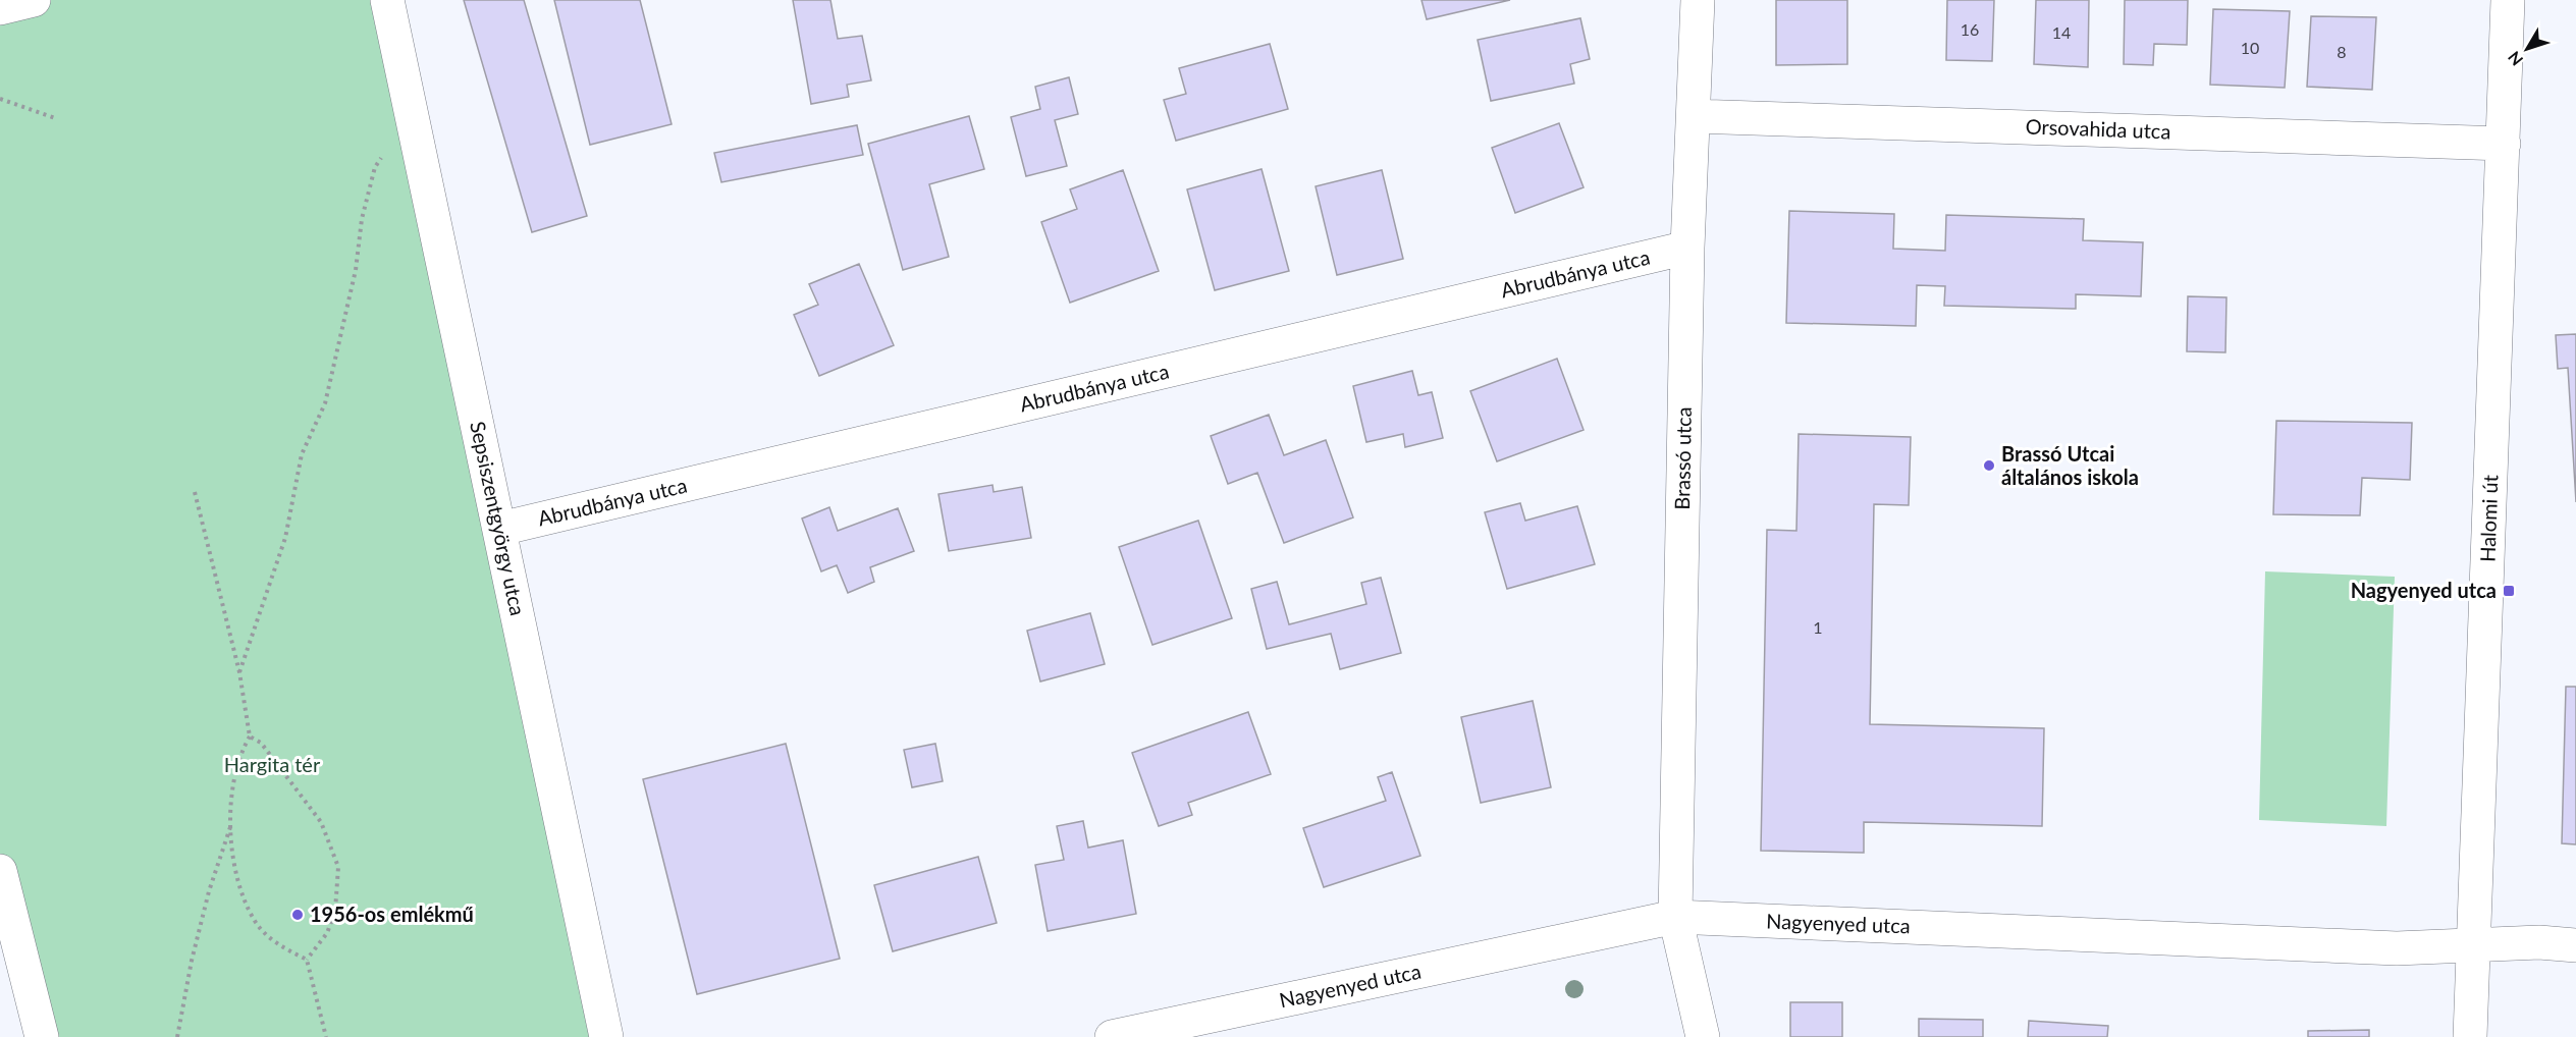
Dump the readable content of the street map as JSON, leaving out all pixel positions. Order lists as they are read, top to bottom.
{
  "streets": {
    "street": [
      "Orsovahida utca",
      "Abrudbánya utca",
      "Brassó utca",
      "Sepsiszentgyörgy utca",
      "Halomi út",
      "Nagyenyed utca"
    ]
  },
  "crossings": [
    ["Orsovahida utca", "Brassó utca"],
    ["Orsovahida utca", "Halomi út"],
    ["Abrudbánya utca", "Brassó utca"],
    ["Abrudbánya utca", "Sepsiszentgyörgy utca"],
    ["Brassó utca", "Nagyenyed utca"],
    ["Halomi út", "Nagyenyed utca"]
  ],
  "parks": ["Hargita tér"],
  "places": {
    "other": ["Brassó Utcai általános iskola", "1956-os emlékmű"],
    "transit": ["Nagyenyed utca"]
  },
  "house_numbers": [
    "16",
    "14",
    "10",
    "8",
    "1"
  ],
  "north": "bottom left"
}
